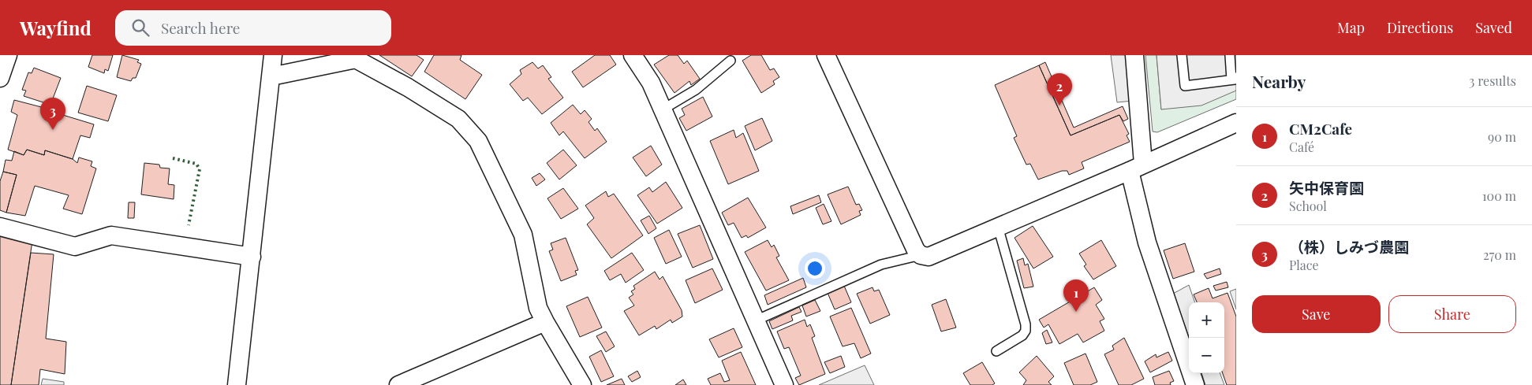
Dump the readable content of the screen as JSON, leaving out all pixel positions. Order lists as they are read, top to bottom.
{
  "page": {
    "header": "Wayfind",
    "search": "Search here",
    "nav": ["Map", "Directions", "Saved"],
    "heading": ["Nearby", "3 results"],
    "pins": ["2", "3", "1"],
    "list": [
      {
        "mark": "1",
        "name": "CM2Cafe",
        "note": "Café",
        "value": "90 m"
      },
      {
        "mark": "2",
        "name": "矢中保育園",
        "note": "School",
        "value": "100 m"
      },
      {
        "mark": "3",
        "name": "（株）しみづ農園",
        "note": "Place",
        "value": "270 m"
      }
    ],
    "buttons": ["Save", "Share"],
    "map_buttons": ["+", "−"]
  }
}
